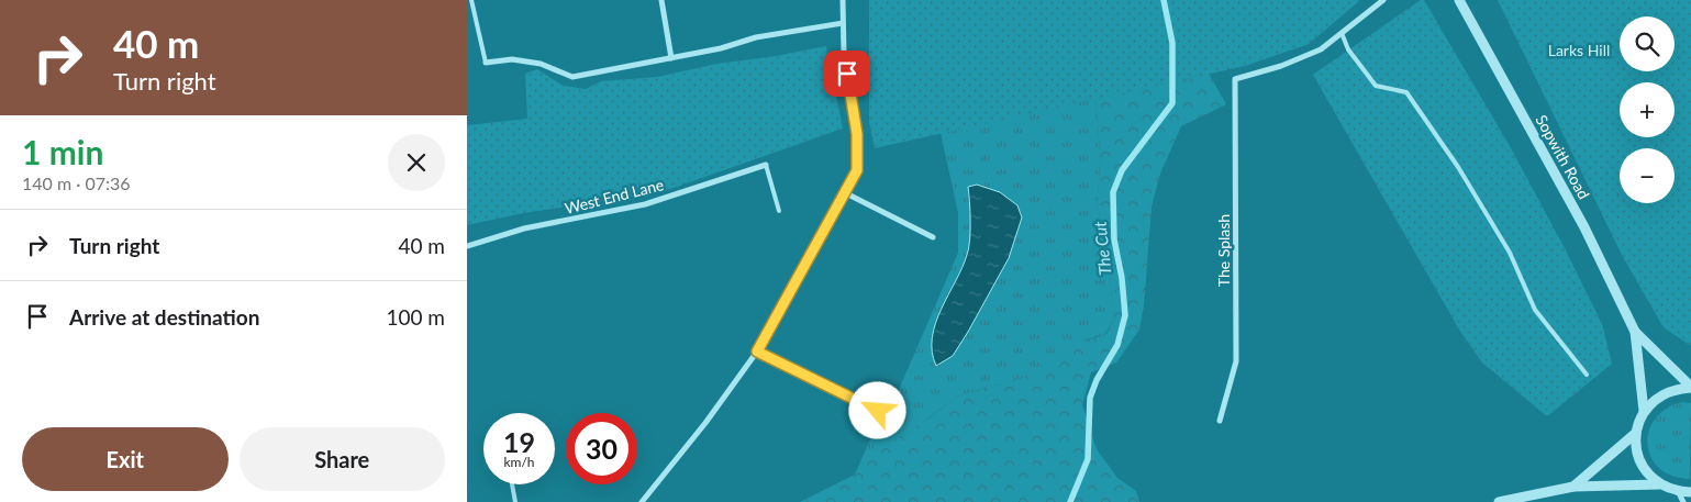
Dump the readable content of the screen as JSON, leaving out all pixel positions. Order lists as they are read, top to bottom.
{
  "streets": {
    "street": ["Sopwith Road", "West End Lane", "The Splash"]
  },
  "water": ["The Cut"],
  "parks": ["Larks Hill"],
  "page": {
    "turn": ["40 m", "Turn right"],
    "map_buttons": ["+", "−"],
    "heading": ["1 min", "140 m · 07:36"],
    "list": [
      {
        "name": "Turn right",
        "value": "40 m"
      },
      {
        "name": "Arrive at destination",
        "value": "100 m"
      }
    ],
    "speed": "19 km/h",
    "limit": "30",
    "buttons": ["Exit", "Share"]
  }
}
